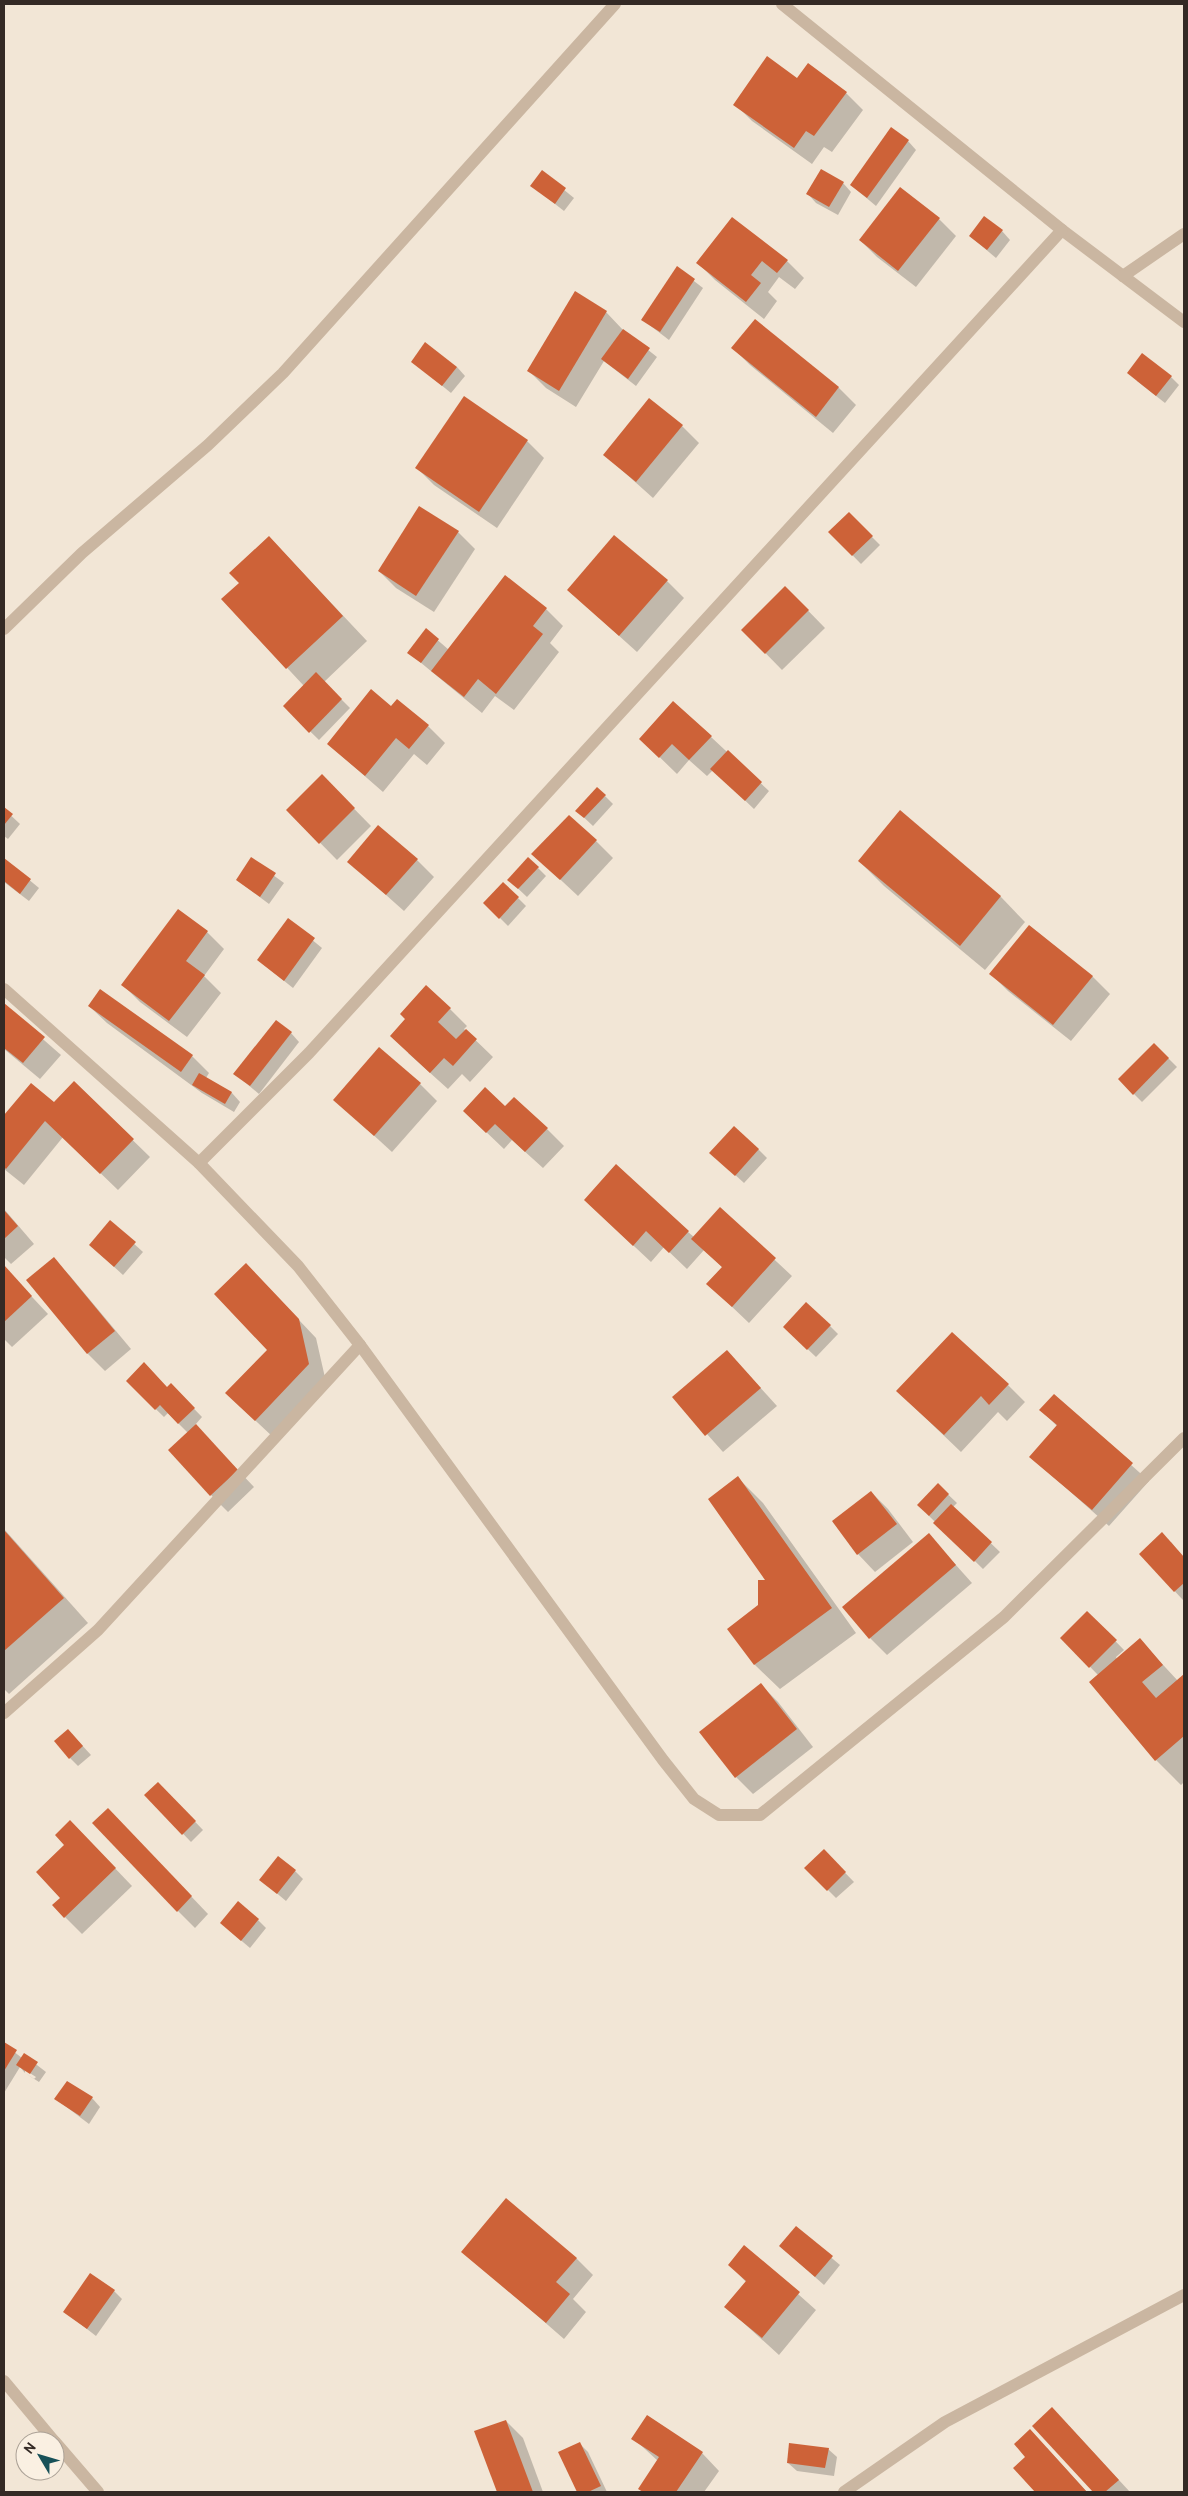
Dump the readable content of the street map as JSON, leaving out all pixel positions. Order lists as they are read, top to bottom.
{
  "north": "top left"
}
